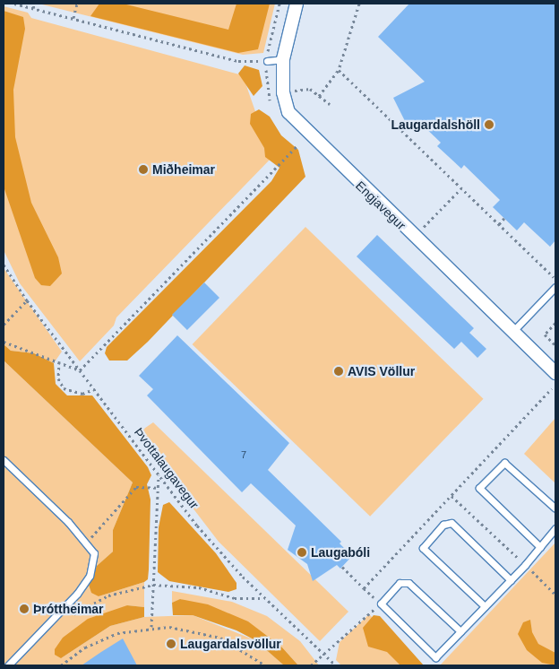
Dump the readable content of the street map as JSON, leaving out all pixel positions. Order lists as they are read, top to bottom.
{
  "streets": {
    "street": ["Engjavegur"],
    "path": ["Þvottalaugavegur"]
  },
  "places": [
    "Laugardalshöll",
    "Miðheimar",
    "AVIS Völlur",
    "Laugabóli",
    "Þróttheimar",
    "Laugardalsvöllur"
  ],
  "house_numbers": ["7"]
}
